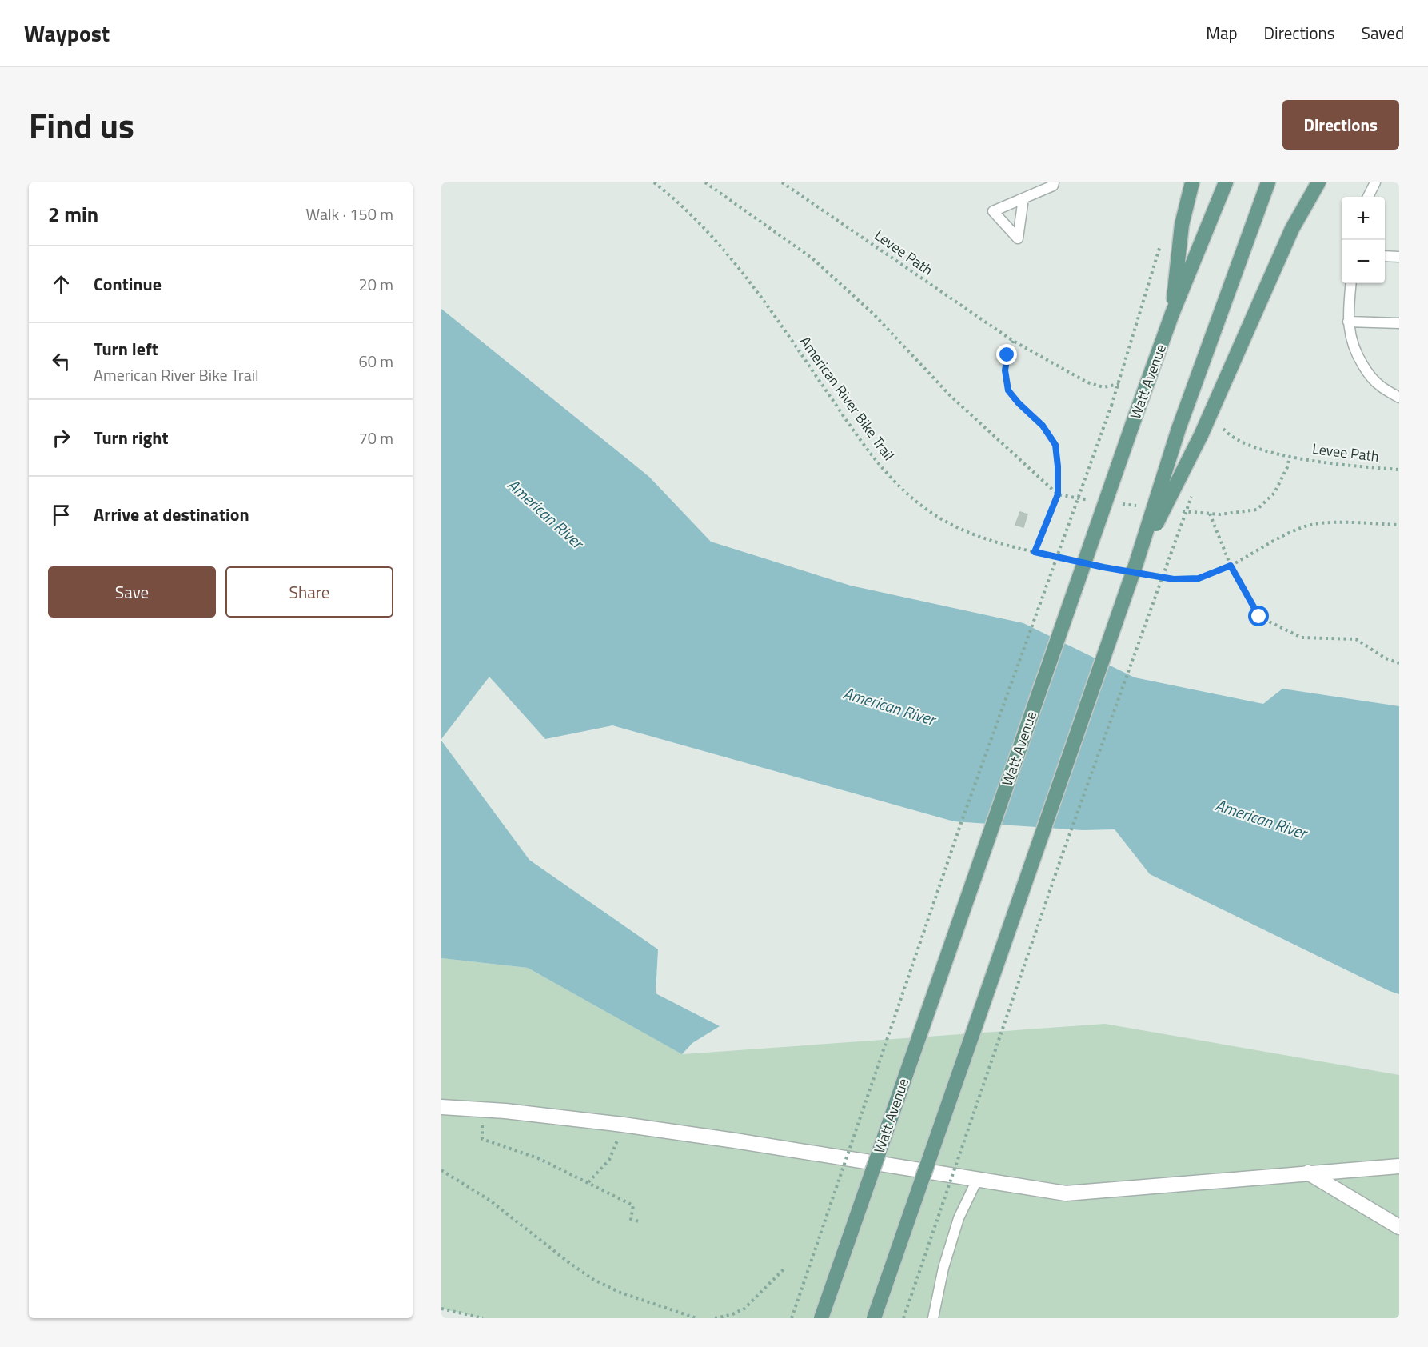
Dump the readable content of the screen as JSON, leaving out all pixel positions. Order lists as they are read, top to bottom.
{
  "streets": {
    "main road": ["Watt Avenue"],
    "path": ["Levee Path", "American River Bike Trail"]
  },
  "water": ["American River"],
  "page": {
    "header": "Waypost",
    "nav": ["Map", "Directions", "Saved"],
    "title": "Find us",
    "buttons": [
      "Directions",
      ["Save", "Share"]
    ],
    "heading": ["2 min", "Walk · 150 m"],
    "map_buttons": ["+", "−"],
    "list": [
      ["Continue", "20 m"],
      ["Turn left", "American River Bike Trail", "60 m"],
      ["Turn right", "70 m"],
      "Arrive at destination"
    ]
  }
}
